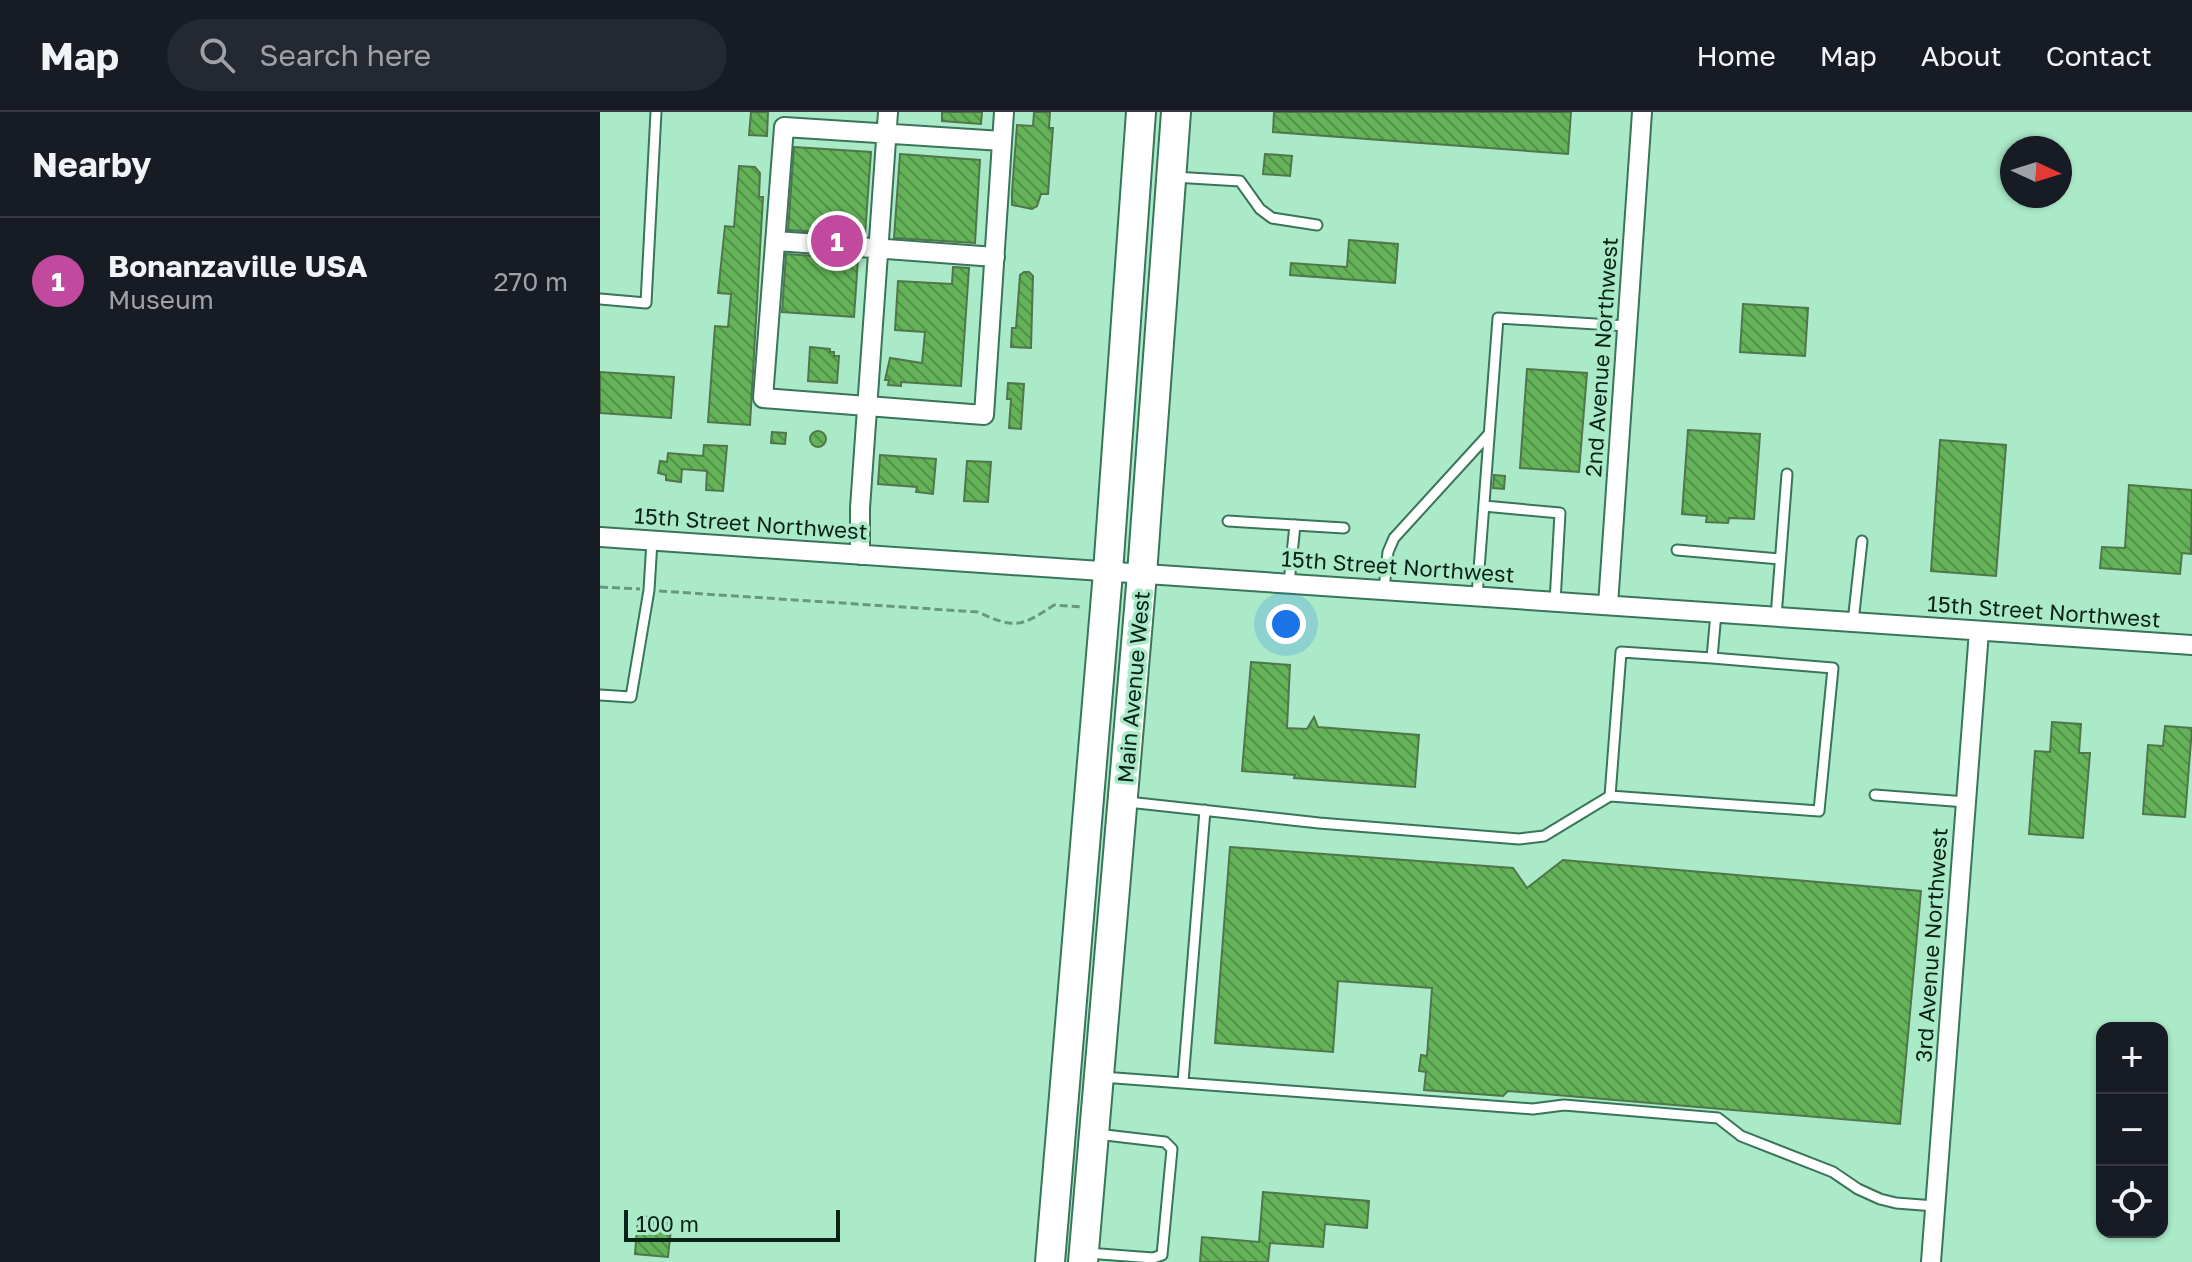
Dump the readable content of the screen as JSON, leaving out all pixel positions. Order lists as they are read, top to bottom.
{
  "streets": {
    "main road": ["Main Avenue West"],
    "street": ["2nd Avenue Northwest", "15th Street Northwest", "3rd Avenue Northwest"]
  },
  "crossings": [
    ["2nd Avenue Northwest", "15th Street Northwest"],
    ["15th Street Northwest", "Main Avenue West"],
    ["15th Street Northwest", "3rd Avenue Northwest"]
  ],
  "scale_bar": "100 m",
  "north": "right",
  "page": {
    "header": "Map",
    "search": "Search here",
    "nav": [
      "Home",
      "Map",
      "About",
      "Contact"
    ],
    "heading": "Nearby",
    "pins": "1",
    "list": [
      {
        "mark": "1",
        "name": "Bonanzaville USA",
        "note": "Museum",
        "value": "270 m"
      }
    ],
    "map_buttons": ["+", "−"],
    "scale": "100 m"
  }
}
